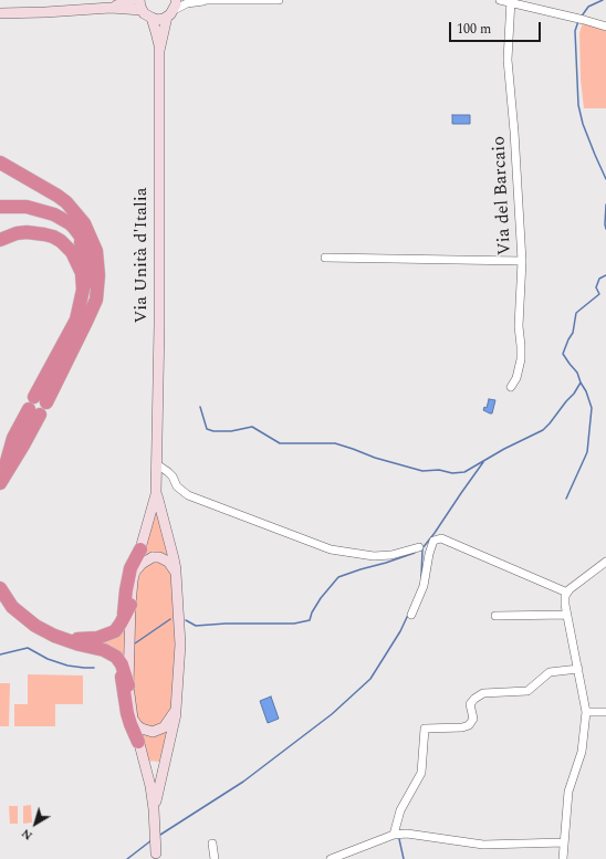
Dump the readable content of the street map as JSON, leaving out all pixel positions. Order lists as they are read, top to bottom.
{
  "streets": {
    "main road": ["Via Unità d'Italia"],
    "street": ["Via del Barcaio"]
  },
  "scale_bar": "100 m",
  "north": "bottom left"
}
